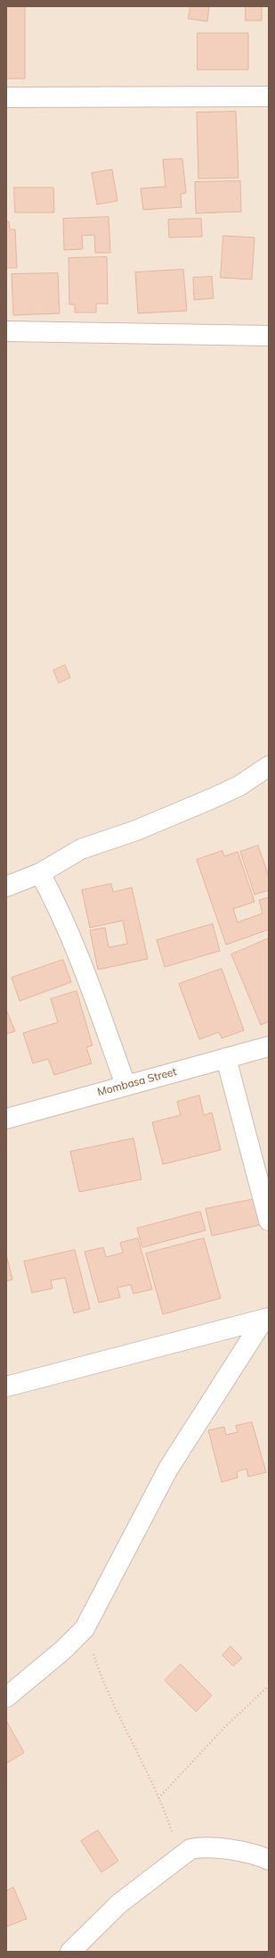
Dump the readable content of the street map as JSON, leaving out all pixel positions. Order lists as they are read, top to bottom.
{
  "streets": {
    "street": ["Mombasa Street"]
  }
}
